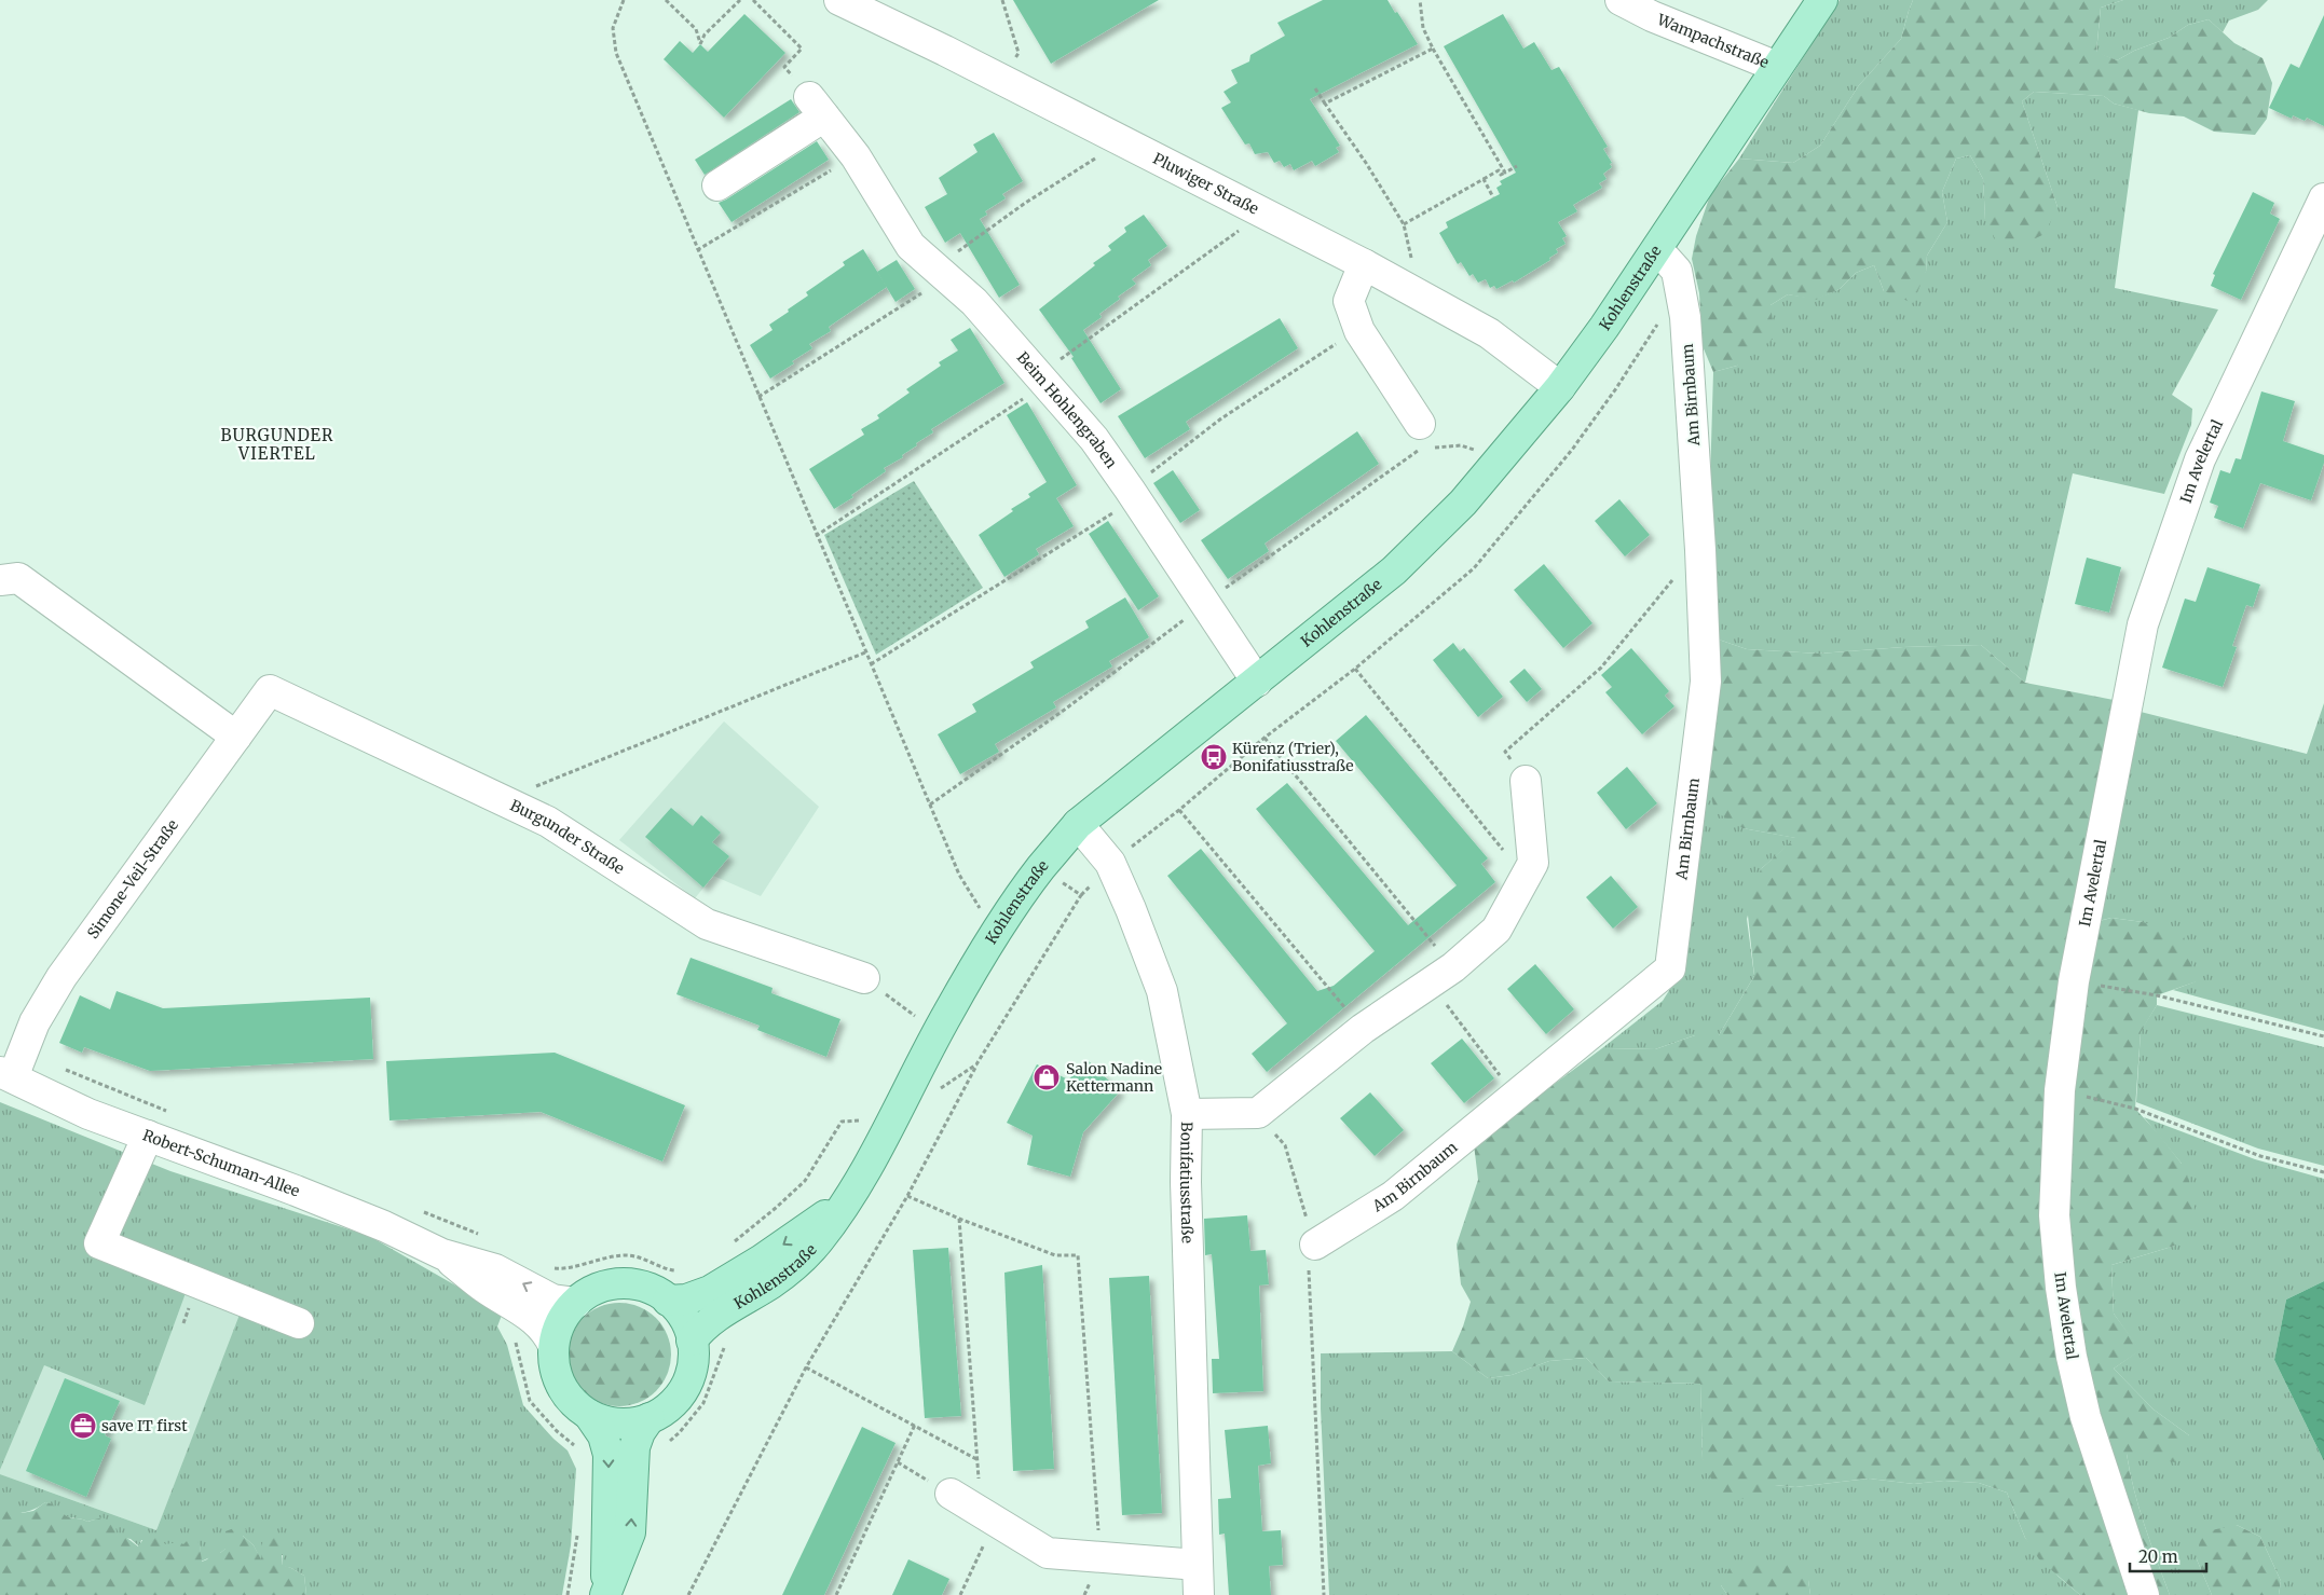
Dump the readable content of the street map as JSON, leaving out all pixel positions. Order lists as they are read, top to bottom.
{
  "streets": {
    "main road": ["Kohlenstraße"],
    "street": [
      "Wampachstraße",
      "Pluwiger Straße",
      "Am Birnbaum",
      "Beim Hohlengraben",
      "Im Avelertal",
      "Burgunder Straße",
      "Simone-Veil-Straße",
      "Robert-Schuman-Allee",
      "Bonifatiusstraße"
    ]
  },
  "crossings": [
    ["Wampachstraße", "Kohlenstraße"],
    ["Pluwiger Straße", "Kohlenstraße"],
    ["Kohlenstraße", "Am Birnbaum"],
    ["Kohlenstraße", "Beim Hohlengraben"],
    ["Kohlenstraße", "Robert-Schuman-Allee"],
    ["Kohlenstraße", "Bonifatiusstraße"],
    ["Burgunder Straße", "Simone-Veil-Straße"],
    ["Simone-Veil-Straße", "Robert-Schuman-Allee"]
  ],
  "districts": ["BURGUNDER VIERTEL"],
  "places": {
    "bus stop": ["Kürenz (Trier), Bonifatiusstraße"],
    "shop": ["Salon Nadine Kettermann"],
    "office": ["save IT first"]
  },
  "scale_bar": "20 m"
}
